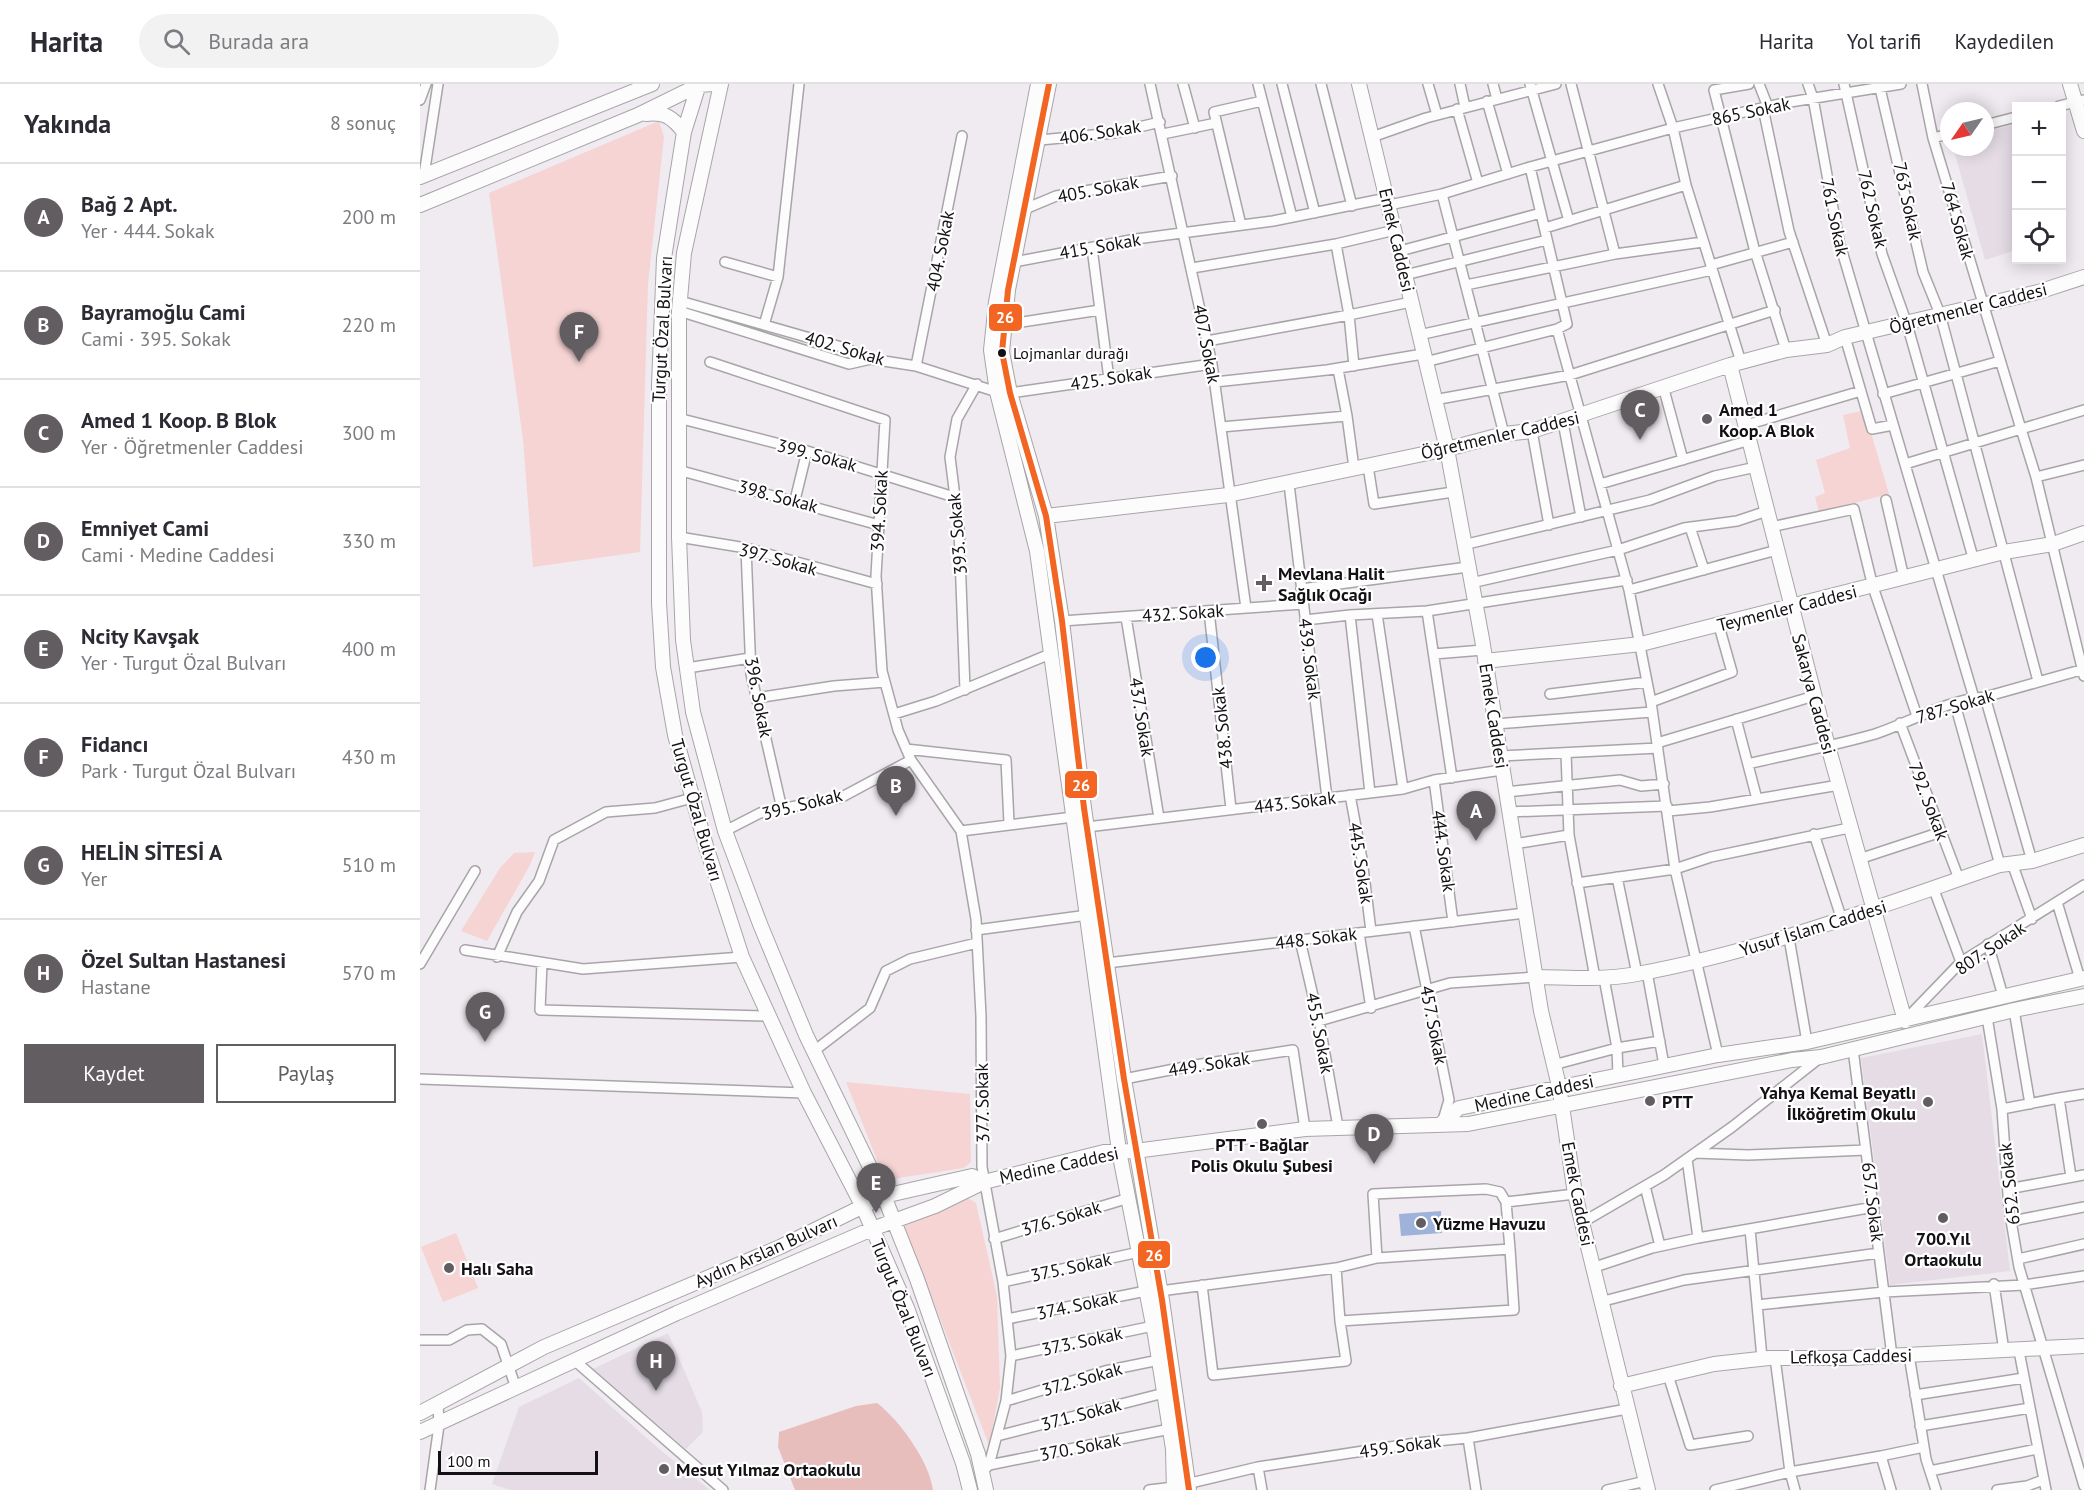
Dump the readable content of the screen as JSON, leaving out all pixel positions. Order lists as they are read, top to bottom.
{
  "streets": {
    "street": [
      "865 Sokak",
      "406. Sokak",
      "405. Sokak",
      "763 Sokak",
      "762 Sokak",
      "761 Sokak",
      "764 Sokak",
      "Emek Caddesi",
      "415. Sokak",
      "404. Sokak",
      "Öğretmenler Caddesi",
      "Turgut Özal Bulvarı",
      "407. Sokak",
      "402. Sokak",
      "425. Sokak",
      "399. Sokak",
      "398. Sokak",
      "394. Sokak",
      "393. Sokak",
      "397. Sokak",
      "Teymenler Caddesi",
      "432. Sokak",
      "439. Sokak",
      "Sakarya Caddesi",
      "396. Sokak",
      "787. Sokak",
      "437. Sokak",
      "438. Sokak",
      "792. Sokak",
      "443. Sokak",
      "395. Sokak",
      "444. Sokak",
      "445. Sokak",
      "Yusuf İslam Caddesi",
      "448. Sokak",
      "807. Sokak",
      "457. Sokak",
      "455. Sokak",
      "449. Sokak",
      "Medine Caddesi",
      "377. Sokak",
      "652. Sokak",
      "657. Sokak",
      "376. Sokak",
      "Aydın Arslan Bulvarı",
      "375. Sokak",
      "374. Sokak",
      "373. Sokak",
      "Lefkoşa Caddesi",
      "372. Sokak",
      "371. Sokak",
      "459. Sokak",
      "370. Sokak"
    ]
  },
  "crossings": [
    ["865 Sokak", "763 Sokak"],
    ["865 Sokak", "762 Sokak"],
    ["865 Sokak", "761 Sokak"],
    ["865 Sokak", "415. Sokak"],
    ["406. Sokak", "407. Sokak"],
    ["405. Sokak", "407. Sokak"],
    ["763 Sokak", "Öğretmenler Caddesi"],
    ["763 Sokak", "Teymenler Caddesi"],
    ["763 Sokak", "787. Sokak"],
    ["762 Sokak", "Öğretmenler Caddesi"],
    ["762 Sokak", "Teymenler Caddesi"],
    ["761 Sokak", "Öğretmenler Caddesi"],
    ["761 Sokak", "Teymenler Caddesi"],
    ["761 Sokak", "787. Sokak"],
    ["764 Sokak", "Öğretmenler Caddesi"],
    ["764 Sokak", "Teymenler Caddesi"],
    ["764 Sokak", "787. Sokak"],
    ["Emek Caddesi", "415. Sokak"],
    ["Emek Caddesi", "Öğretmenler Caddesi"],
    ["Emek Caddesi", "Teymenler Caddesi"],
    ["Emek Caddesi", "443. Sokak"],
    ["Emek Caddesi", "Yusuf İslam Caddesi"],
    ["Emek Caddesi", "448. Sokak"],
    ["Emek Caddesi", "Medine Caddesi"],
    ["Emek Caddesi", "Lefkoşa Caddesi"],
    ["Emek Caddesi", "459. Sokak"],
    ["415. Sokak", "407. Sokak"],
    ["404. Sokak", "402. Sokak"],
    ["Öğretmenler Caddesi", "407. Sokak"],
    ["Öğretmenler Caddesi", "439. Sokak"],
    ["Öğretmenler Caddesi", "Sakarya Caddesi"],
    ["Turgut Özal Bulvarı", "402. Sokak"],
    ["Turgut Özal Bulvarı", "399. Sokak"],
    ["Turgut Özal Bulvarı", "398. Sokak"],
    ["Turgut Özal Bulvarı", "397. Sokak"],
    ["Turgut Özal Bulvarı", "395. Sokak"],
    ["Turgut Özal Bulvarı", "377. Sokak"],
    ["Turgut Özal Bulvarı", "Aydın Arslan Bulvarı"],
    ["Turgut Özal Bulvarı", "370. Sokak"],
    ["407. Sokak", "425. Sokak"],
    ["407. Sokak", "432. Sokak"],
    ["402. Sokak", "425. Sokak"],
    ["402. Sokak", "393. Sokak"],
    ["399. Sokak", "394. Sokak"],
    ["399. Sokak", "393. Sokak"],
    ["398. Sokak", "394. Sokak"],
    ["394. Sokak", "397. Sokak"],
    ["394. Sokak", "395. Sokak"],
    ["394. Sokak", "377. Sokak"],
    ["397. Sokak", "396. Sokak"],
    ["Teymenler Caddesi", "Sakarya Caddesi"],
    ["432. Sokak", "439. Sokak"],
    ["432. Sokak", "437. Sokak"],
    ["432. Sokak", "438. Sokak"],
    ["439. Sokak", "443. Sokak"],
    ["Sakarya Caddesi", "787. Sokak"],
    ["Sakarya Caddesi", "443. Sokak"],
    ["Sakarya Caddesi", "Yusuf İslam Caddesi"],
    ["Sakarya Caddesi", "807. Sokak"],
    ["Sakarya Caddesi", "Medine Caddesi"],
    ["396. Sokak", "395. Sokak"],
    ["787. Sokak", "792. Sokak"],
    ["437. Sokak", "443. Sokak"],
    ["438. Sokak", "443. Sokak"],
    ["792. Sokak", "Yusuf İslam Caddesi"],
    ["443. Sokak", "444. Sokak"],
    ["443. Sokak", "445. Sokak"],
    ["444. Sokak", "448. Sokak"],
    ["445. Sokak", "448. Sokak"],
    ["448. Sokak", "457. Sokak"],
    ["448. Sokak", "455. Sokak"],
    ["807. Sokak", "Medine Caddesi"],
    ["457. Sokak", "Medine Caddesi"],
    ["455. Sokak", "Medine Caddesi"],
    ["449. Sokak", "Medine Caddesi"],
    ["Medine Caddesi", "377. Sokak"],
    ["Medine Caddesi", "Aydın Arslan Bulvarı"],
    ["377. Sokak", "376. Sokak"],
    ["377. Sokak", "Aydın Arslan Bulvarı"],
    ["377. Sokak", "375. Sokak"],
    ["377. Sokak", "374. Sokak"],
    ["377. Sokak", "373. Sokak"],
    ["377. Sokak", "372. Sokak"],
    ["377. Sokak", "371. Sokak"],
    ["377. Sokak", "370. Sokak"],
    ["652. Sokak", "Lefkoşa Caddesi"],
    ["657. Sokak", "Lefkoşa Caddesi"]
  ],
  "places": {
    "other": [
      "Lojmanlar durağı",
      "Amed 1 Koop. A Blok",
      "PTT",
      "Yahya Kemal Beyatlı İlköğretim Okulu",
      "PTT - Bağlar Polis Okulu Şubesi",
      "700.Yıl Ortaokulu",
      "Yüzme Havuzu",
      "Halı Saha",
      "Mesut Yılmaz Ortaokulu"
    ],
    "health": ["Mevlana Halit Sağlık Ocağı"]
  },
  "lines": ["transit line 26"],
  "scale_bar": "100 m",
  "north": "bottom left",
  "page": {
    "header": "Harita",
    "search": "Burada ara",
    "nav": ["Harita", "Yol tarifi", "Kaydedilen"],
    "heading": ["Yakında", "8 sonuç"],
    "map_buttons": ["+", "−"],
    "list": [
      {
        "mark": "A",
        "name": "Bağ 2 Apt.",
        "note": "Yer · 444. Sokak",
        "value": "200 m"
      },
      {
        "mark": "B",
        "name": "Bayramoğlu Cami",
        "note": "Cami · 395. Sokak",
        "value": "220 m"
      },
      {
        "mark": "C",
        "name": "Amed 1 Koop. B Blok",
        "note": "Yer · Öğretmenler Caddesi",
        "value": "300 m"
      },
      {
        "mark": "D",
        "name": "Emniyet Cami",
        "note": "Cami · Medine Caddesi",
        "value": "330 m"
      },
      {
        "mark": "E",
        "name": "Ncity Kavşak",
        "note": "Yer · Turgut Özal Bulvarı",
        "value": "400 m"
      },
      {
        "mark": "F",
        "name": "Fidancı",
        "note": "Park · Turgut Özal Bulvarı",
        "value": "430 m"
      },
      {
        "mark": "G",
        "name": "HELİN SİTESİ A",
        "note": "Yer",
        "value": "510 m"
      },
      {
        "mark": "H",
        "name": "Özel Sultan Hastanesi",
        "note": "Hastane",
        "value": "570 m"
      }
    ],
    "pins": [
      "F",
      "C",
      "B",
      "A",
      "G",
      "D",
      "E",
      "H"
    ],
    "buttons": ["Kaydet", "Paylaş"],
    "scale": "100 m"
  }
}
